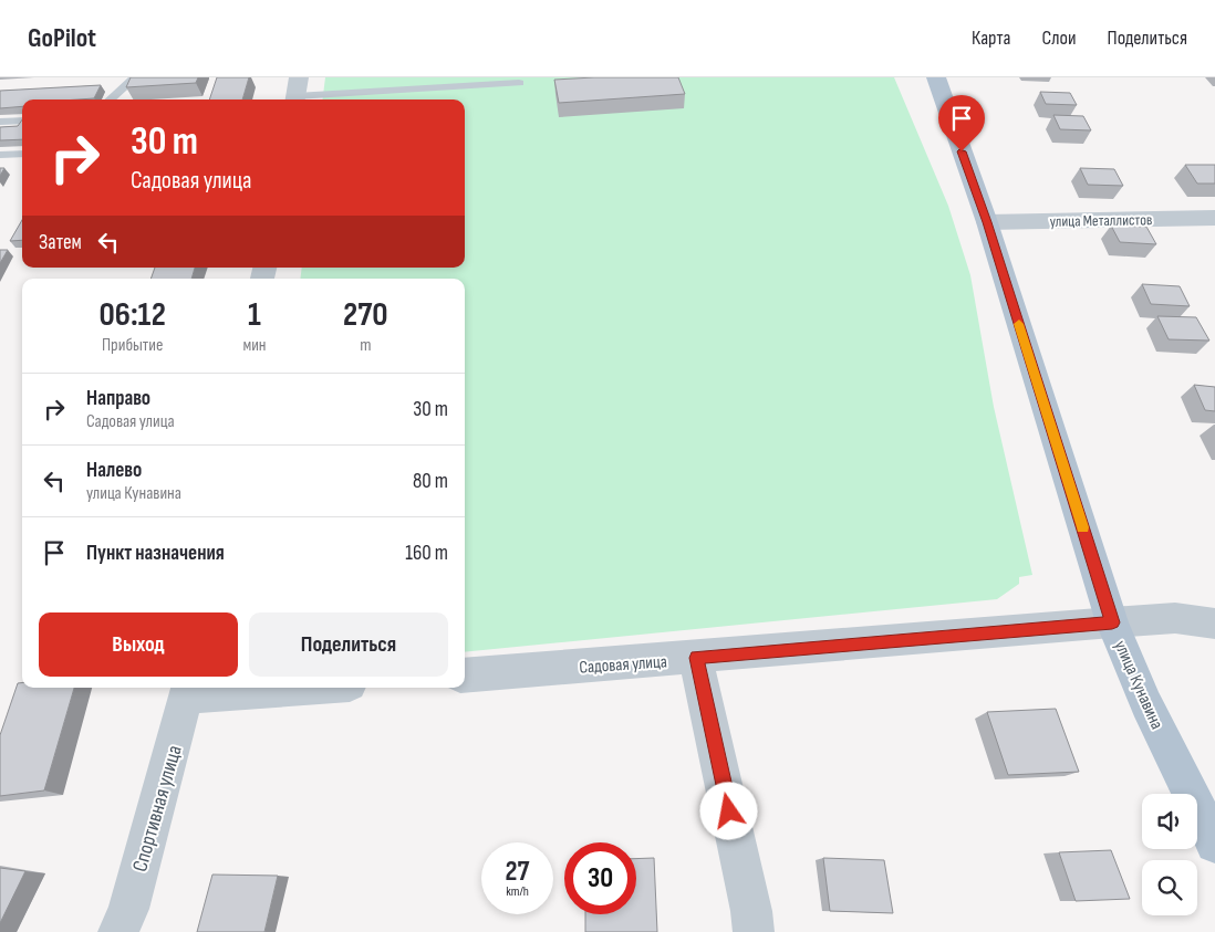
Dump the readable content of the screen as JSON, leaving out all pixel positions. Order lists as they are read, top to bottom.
{
  "streets": {
    "main road": ["улица Кунавина"],
    "street": ["улица Металлистов", "Садовая улица", "Спортивная улица"]
  },
  "crossings": [
    ["улица Металлистов", "улица Кунавина"],
    ["Садовая улица", "улица Кунавина"]
  ],
  "page": {
    "header": "GoPilot",
    "nav": ["Карта", "Слои", "Поделиться"],
    "turn": ["30 m", "Садовая улица"],
    "then": "Затем",
    "eta": [
      "06:12",
      "Прибытие",
      "1",
      "мин",
      "270",
      "m"
    ],
    "list": [
      {
        "name": "Направо",
        "note": "Садовая улица",
        "value": "30 m"
      },
      {
        "name": "Налево",
        "note": "улица Кунавина",
        "value": "80 m"
      },
      {
        "name": "Пункт назначения",
        "value": "160 m"
      }
    ],
    "buttons": ["Выход", "Поделиться"],
    "speed": "27 km/h",
    "limit": "30"
  }
}
